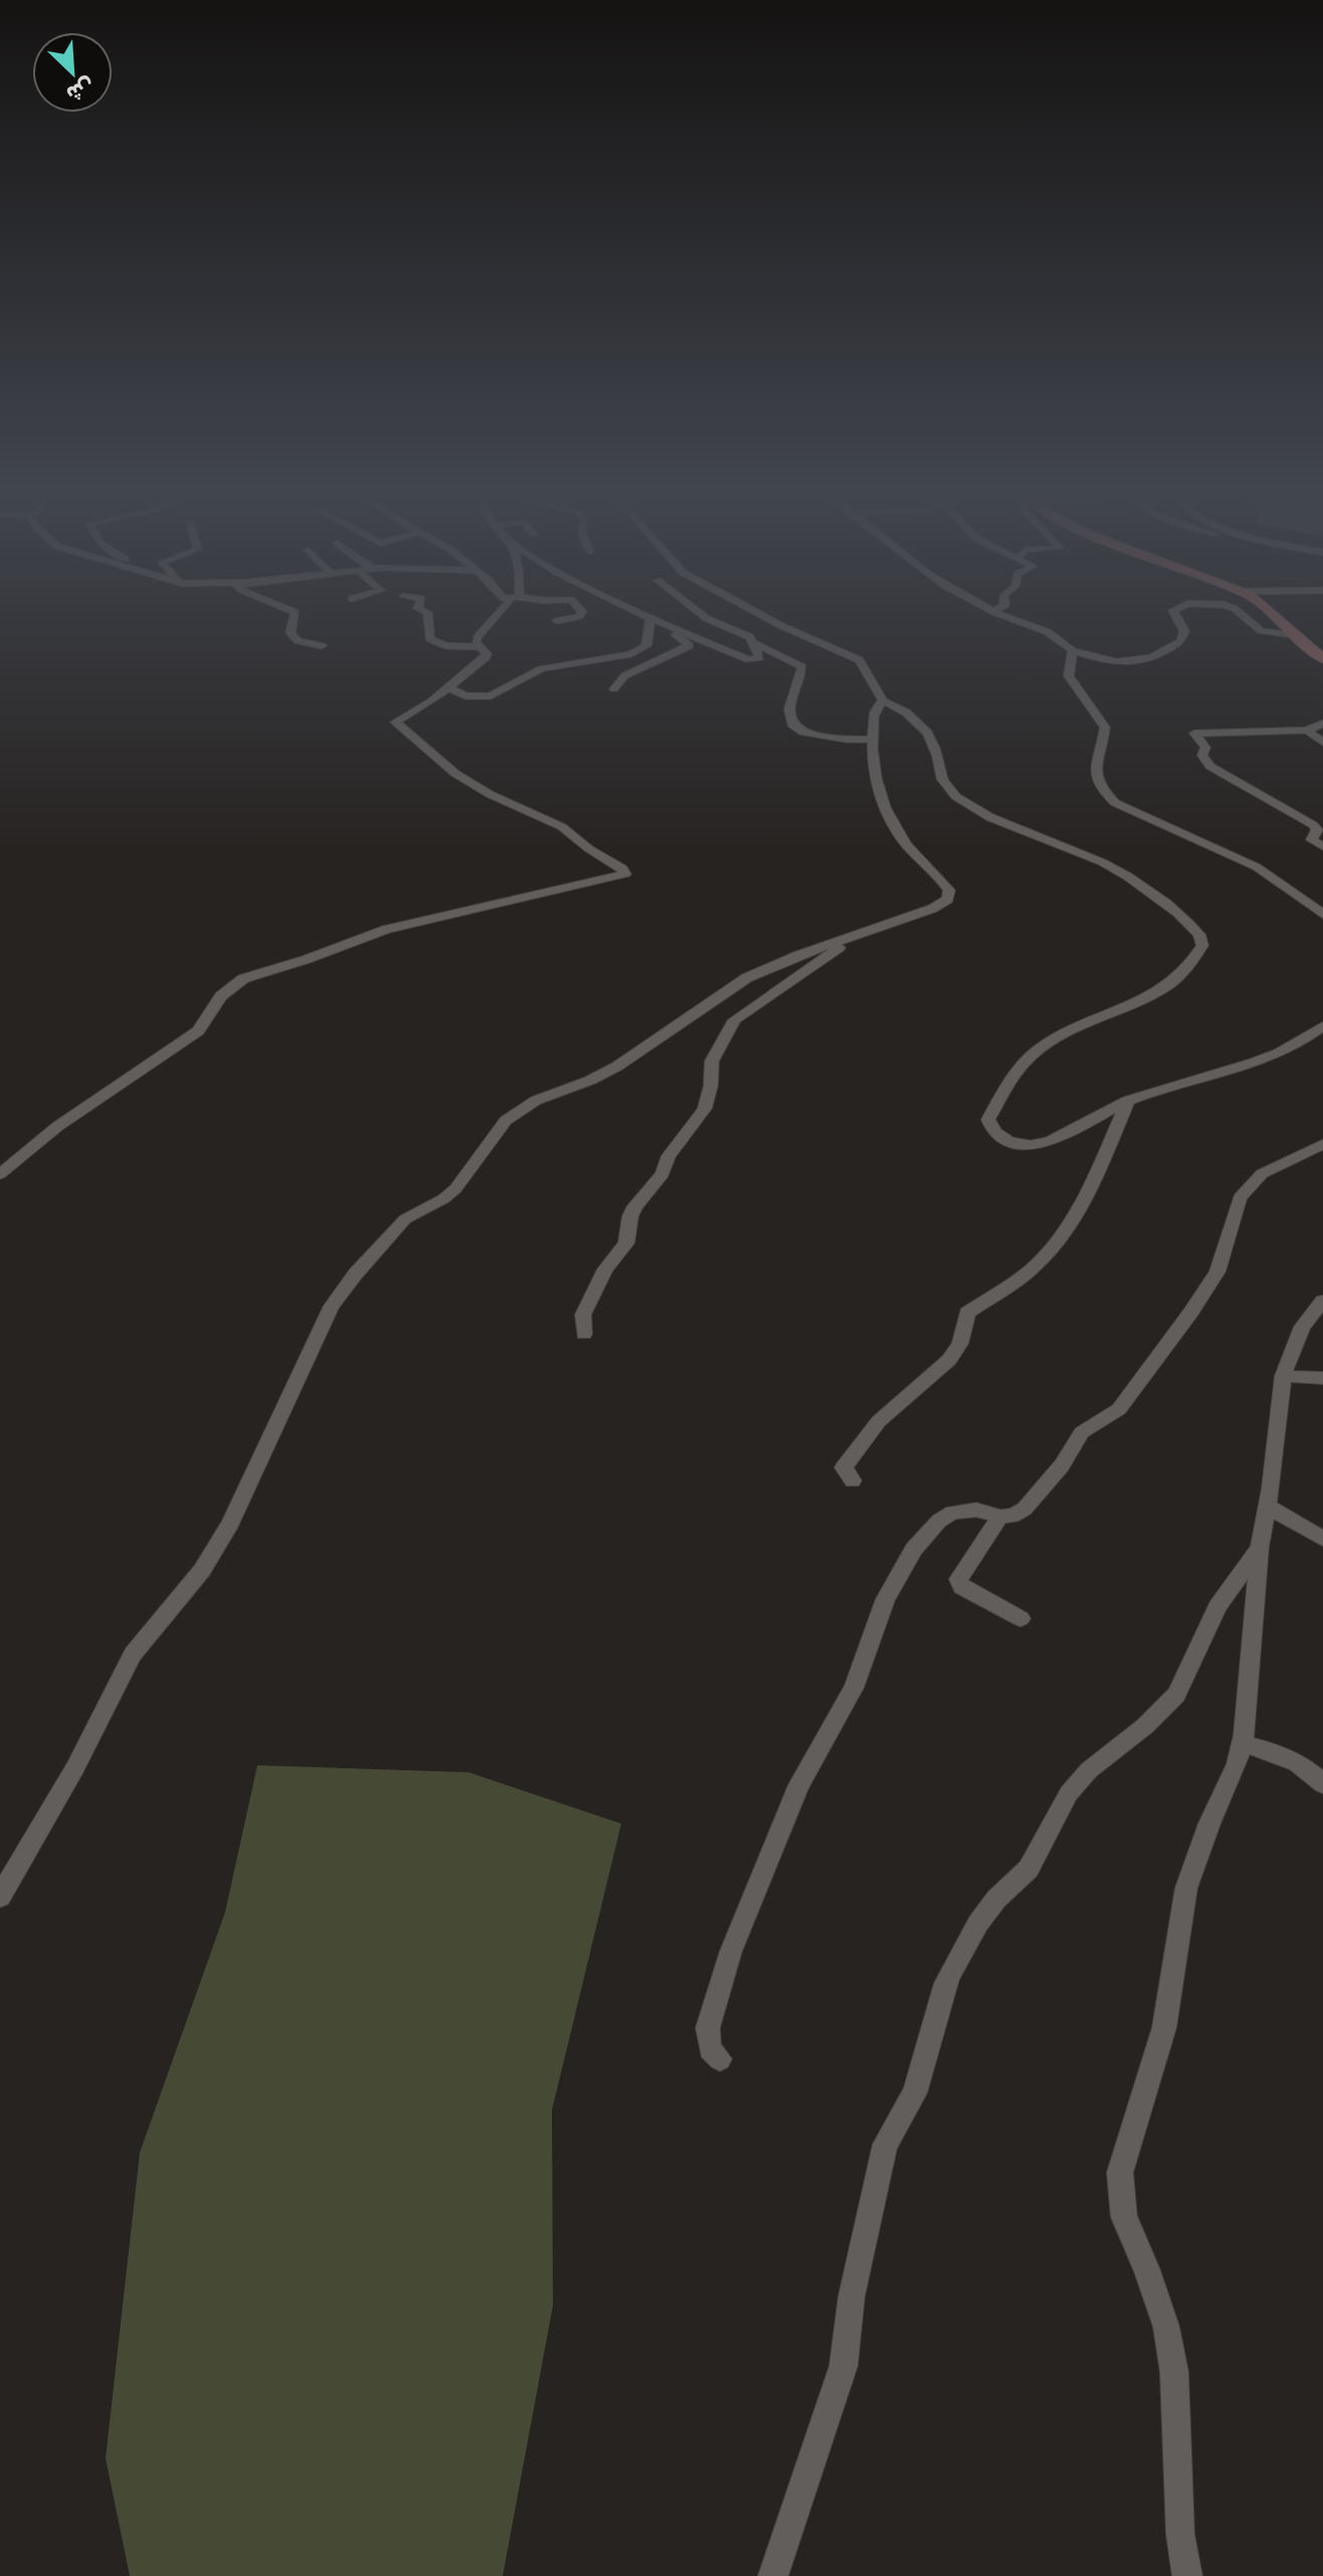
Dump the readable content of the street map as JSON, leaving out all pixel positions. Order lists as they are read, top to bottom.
{
  "north": "bottom right"
}
